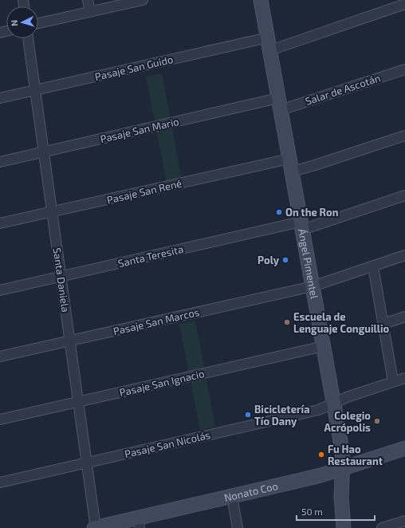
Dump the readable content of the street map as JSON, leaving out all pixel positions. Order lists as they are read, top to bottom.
{
  "streets": {
    "street": [
      "Pasaje San Guido",
      "Salar de Ascotán",
      "Pasaje San Mario",
      "Pasaje San René",
      "Santa Teresita",
      "Ángel Pimentel",
      "Santa Daniela",
      "Pasaje San Marcos",
      "Pasaje San Ignacio",
      "Pasaje San Nicolás",
      "Nonato Coo"
    ]
  },
  "crossings": [
    ["Pasaje San Guido", "Ángel Pimentel"],
    ["Pasaje San Guido", "Santa Daniela"],
    ["Salar de Ascotán", "Pasaje San Mario"],
    ["Salar de Ascotán", "Ángel Pimentel"],
    ["Pasaje San Mario", "Ángel Pimentel"],
    ["Pasaje San Mario", "Santa Daniela"],
    ["Pasaje San René", "Ángel Pimentel"],
    ["Pasaje San René", "Santa Daniela"],
    ["Santa Teresita", "Ángel Pimentel"],
    ["Santa Teresita", "Santa Daniela"],
    ["Ángel Pimentel", "Pasaje San Marcos"],
    ["Ángel Pimentel", "Pasaje San Ignacio"],
    ["Ángel Pimentel", "Pasaje San Nicolás"],
    ["Ángel Pimentel", "Nonato Coo"],
    ["Santa Daniela", "Pasaje San Marcos"],
    ["Santa Daniela", "Pasaje San Ignacio"],
    ["Santa Daniela", "Pasaje San Nicolás"],
    ["Santa Daniela", "Nonato Coo"]
  ],
  "places": [
    "On the Ron",
    "Poly",
    "Escuela de Lenguaje Conguillio",
    "Bicicletería Tío Dany",
    "Colegio Acrópolis",
    "Fu Hao Restaurant"
  ],
  "scale_bar": "50 m",
  "north": "left"
}
